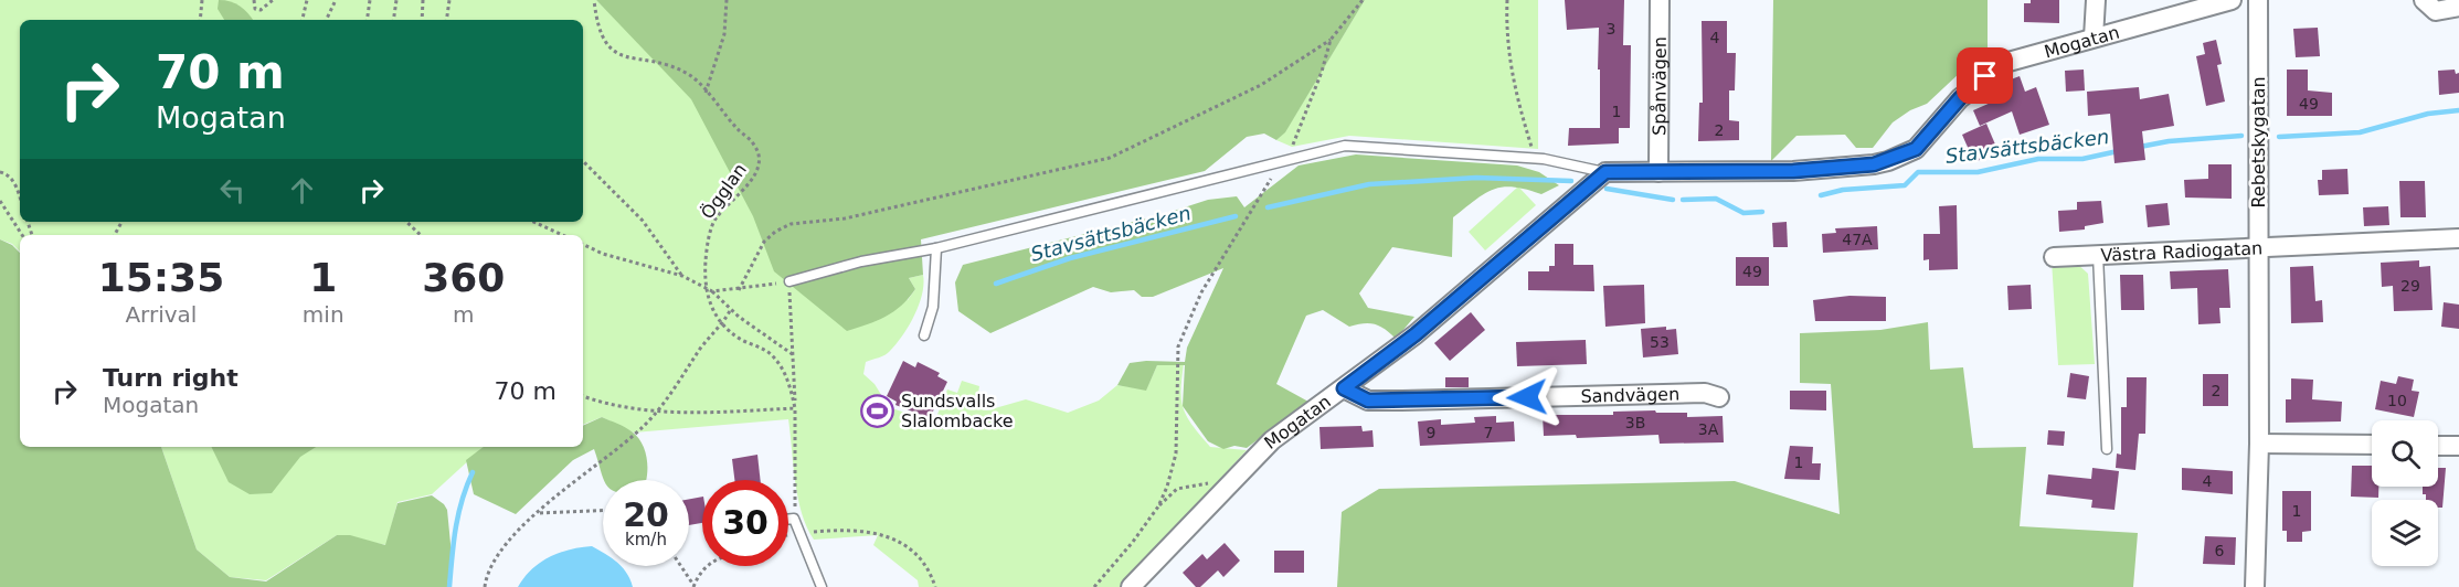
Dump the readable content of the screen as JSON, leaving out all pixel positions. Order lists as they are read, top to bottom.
{
  "streets": {
    "street": [
      "Mogatan",
      "Spånvägen",
      "Rebetskygatan",
      "Västra Radiogatan",
      "Sandvägen"
    ],
    "path": ["Ögglan"]
  },
  "crossings": [
    ["Mogatan", "Spånvägen"],
    ["Mogatan", "Sandvägen"],
    ["Rebetskygatan", "Västra Radiogatan"]
  ],
  "water": ["Stavsättsbäcken"],
  "places": {
    "sports": ["Sundsvalls Slalombacke"]
  },
  "house_numbers": [
    "3",
    "4",
    "49",
    "1",
    "2",
    "47A",
    "49",
    "29",
    "53",
    "2",
    "10",
    "3B",
    "3A",
    "9",
    "7",
    "1",
    "4",
    "1",
    "6"
  ],
  "page": {
    "turn": ["70 m", "Mogatan"],
    "eta": [
      "15:35",
      "Arrival",
      "1",
      "min",
      "360",
      "m"
    ],
    "list": [
      {
        "name": "Turn right",
        "note": "Mogatan",
        "value": "70 m"
      }
    ],
    "speed": "20 km/h",
    "limit": "30"
  }
}
